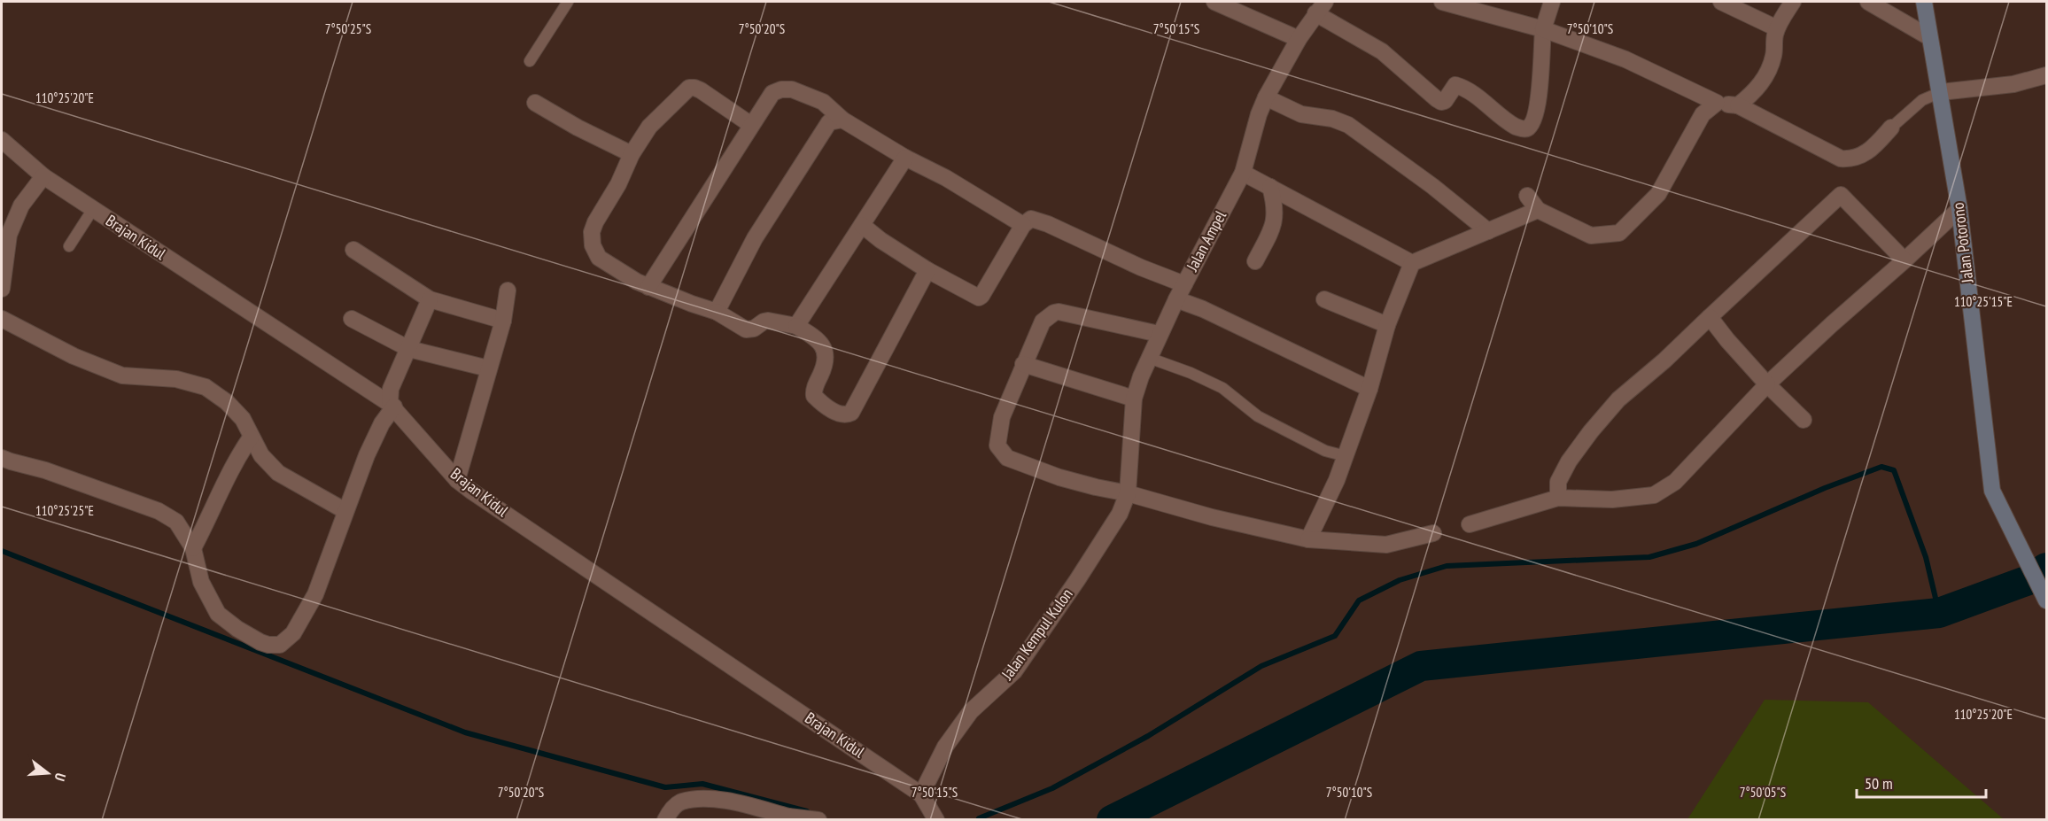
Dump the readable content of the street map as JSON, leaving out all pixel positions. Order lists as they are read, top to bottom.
{
  "streets": {
    "street": [
      "Brajan Kidul",
      "Jalan Ampel",
      "Jalan Potorono",
      "Jalan Kempul Kulon"
    ]
  },
  "crossings": [
    ["Brajan Kidul", "Jalan Kempul Kulon"],
    ["Jalan Ampel", "Jalan Kempul Kulon"]
  ],
  "scale_bar": "50 m",
  "north": "right",
  "coordinates": [
    "7°50'25\"S",
    "7°50'20\"S",
    "7°50'15\"S",
    "7°50'10\"S",
    "110°25'20\"E",
    "110°25'15\"E",
    "110°25'25\"E",
    "7°50'05\"S"
  ]
}
